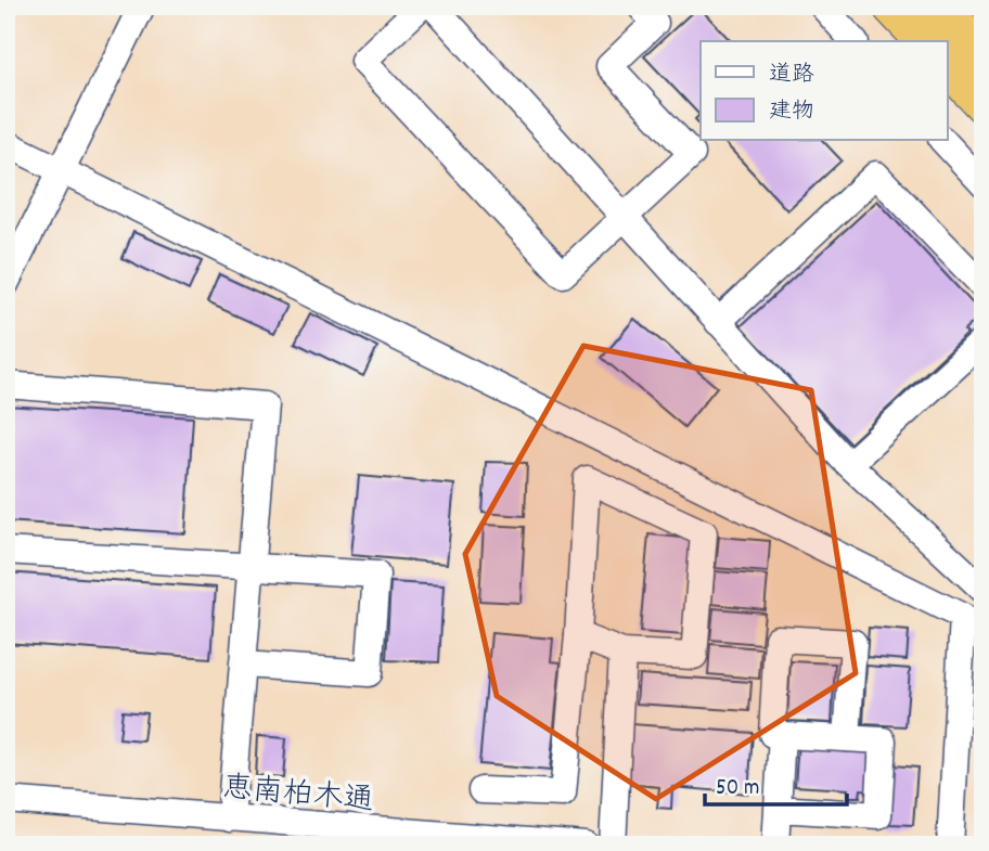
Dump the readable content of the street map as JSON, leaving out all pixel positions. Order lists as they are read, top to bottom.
{
  "streets": {
    "street": ["恵南柏木通"]
  },
  "legend": ["道路", "建物"],
  "scale_bar": "50 m"
}
